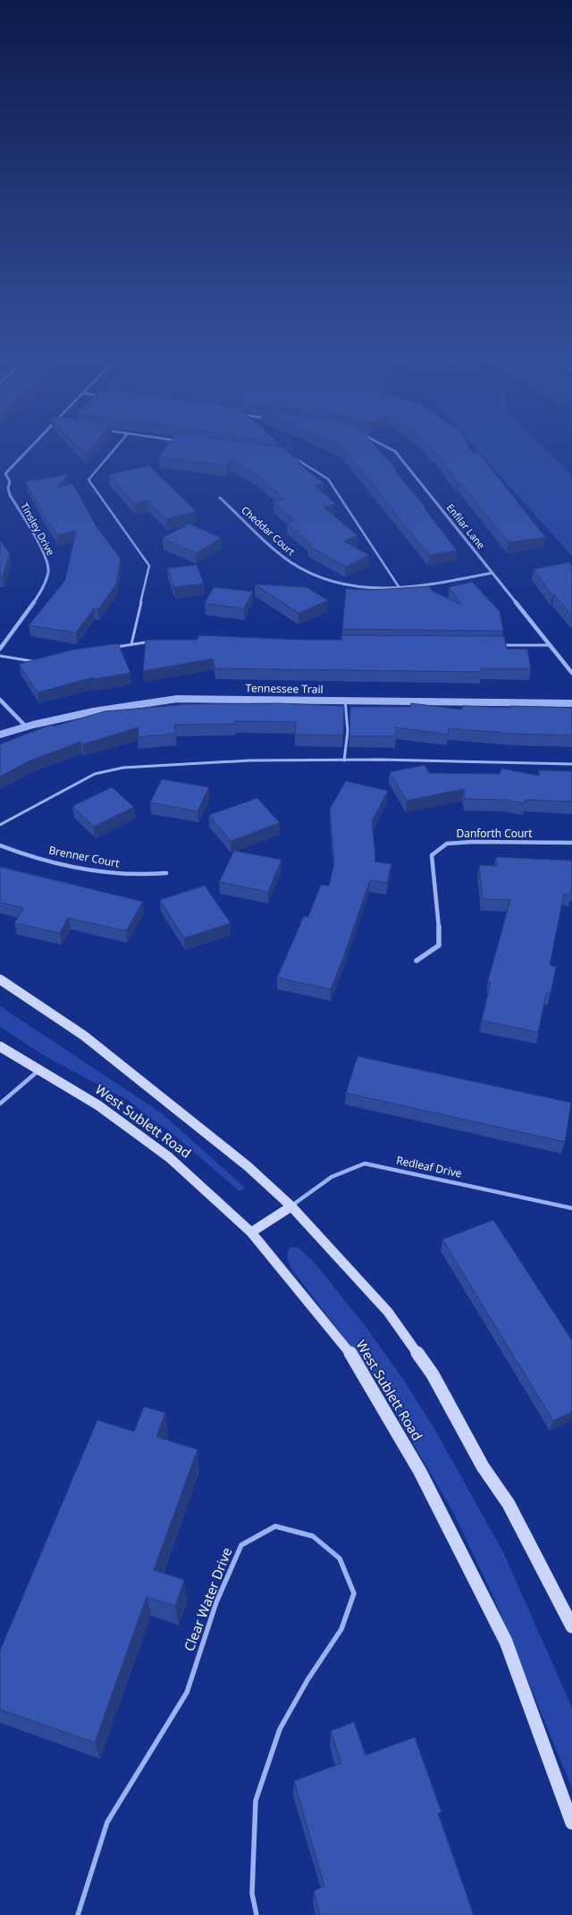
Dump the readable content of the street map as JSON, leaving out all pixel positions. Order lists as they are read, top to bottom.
{
  "streets": {
    "main road": ["West Sublett Road"],
    "street": [
      "Enfilar Lane",
      "Tinsley Drive",
      "Cheddar Court",
      "Tennessee Trail",
      "Danforth Court",
      "Brenner Court"
    ],
    "lane": ["Redleaf Drive", "Clear Water Drive"]
  },
  "crossings": [
    ["Enfilar Lane", "Cheddar Court"]
  ]
}
